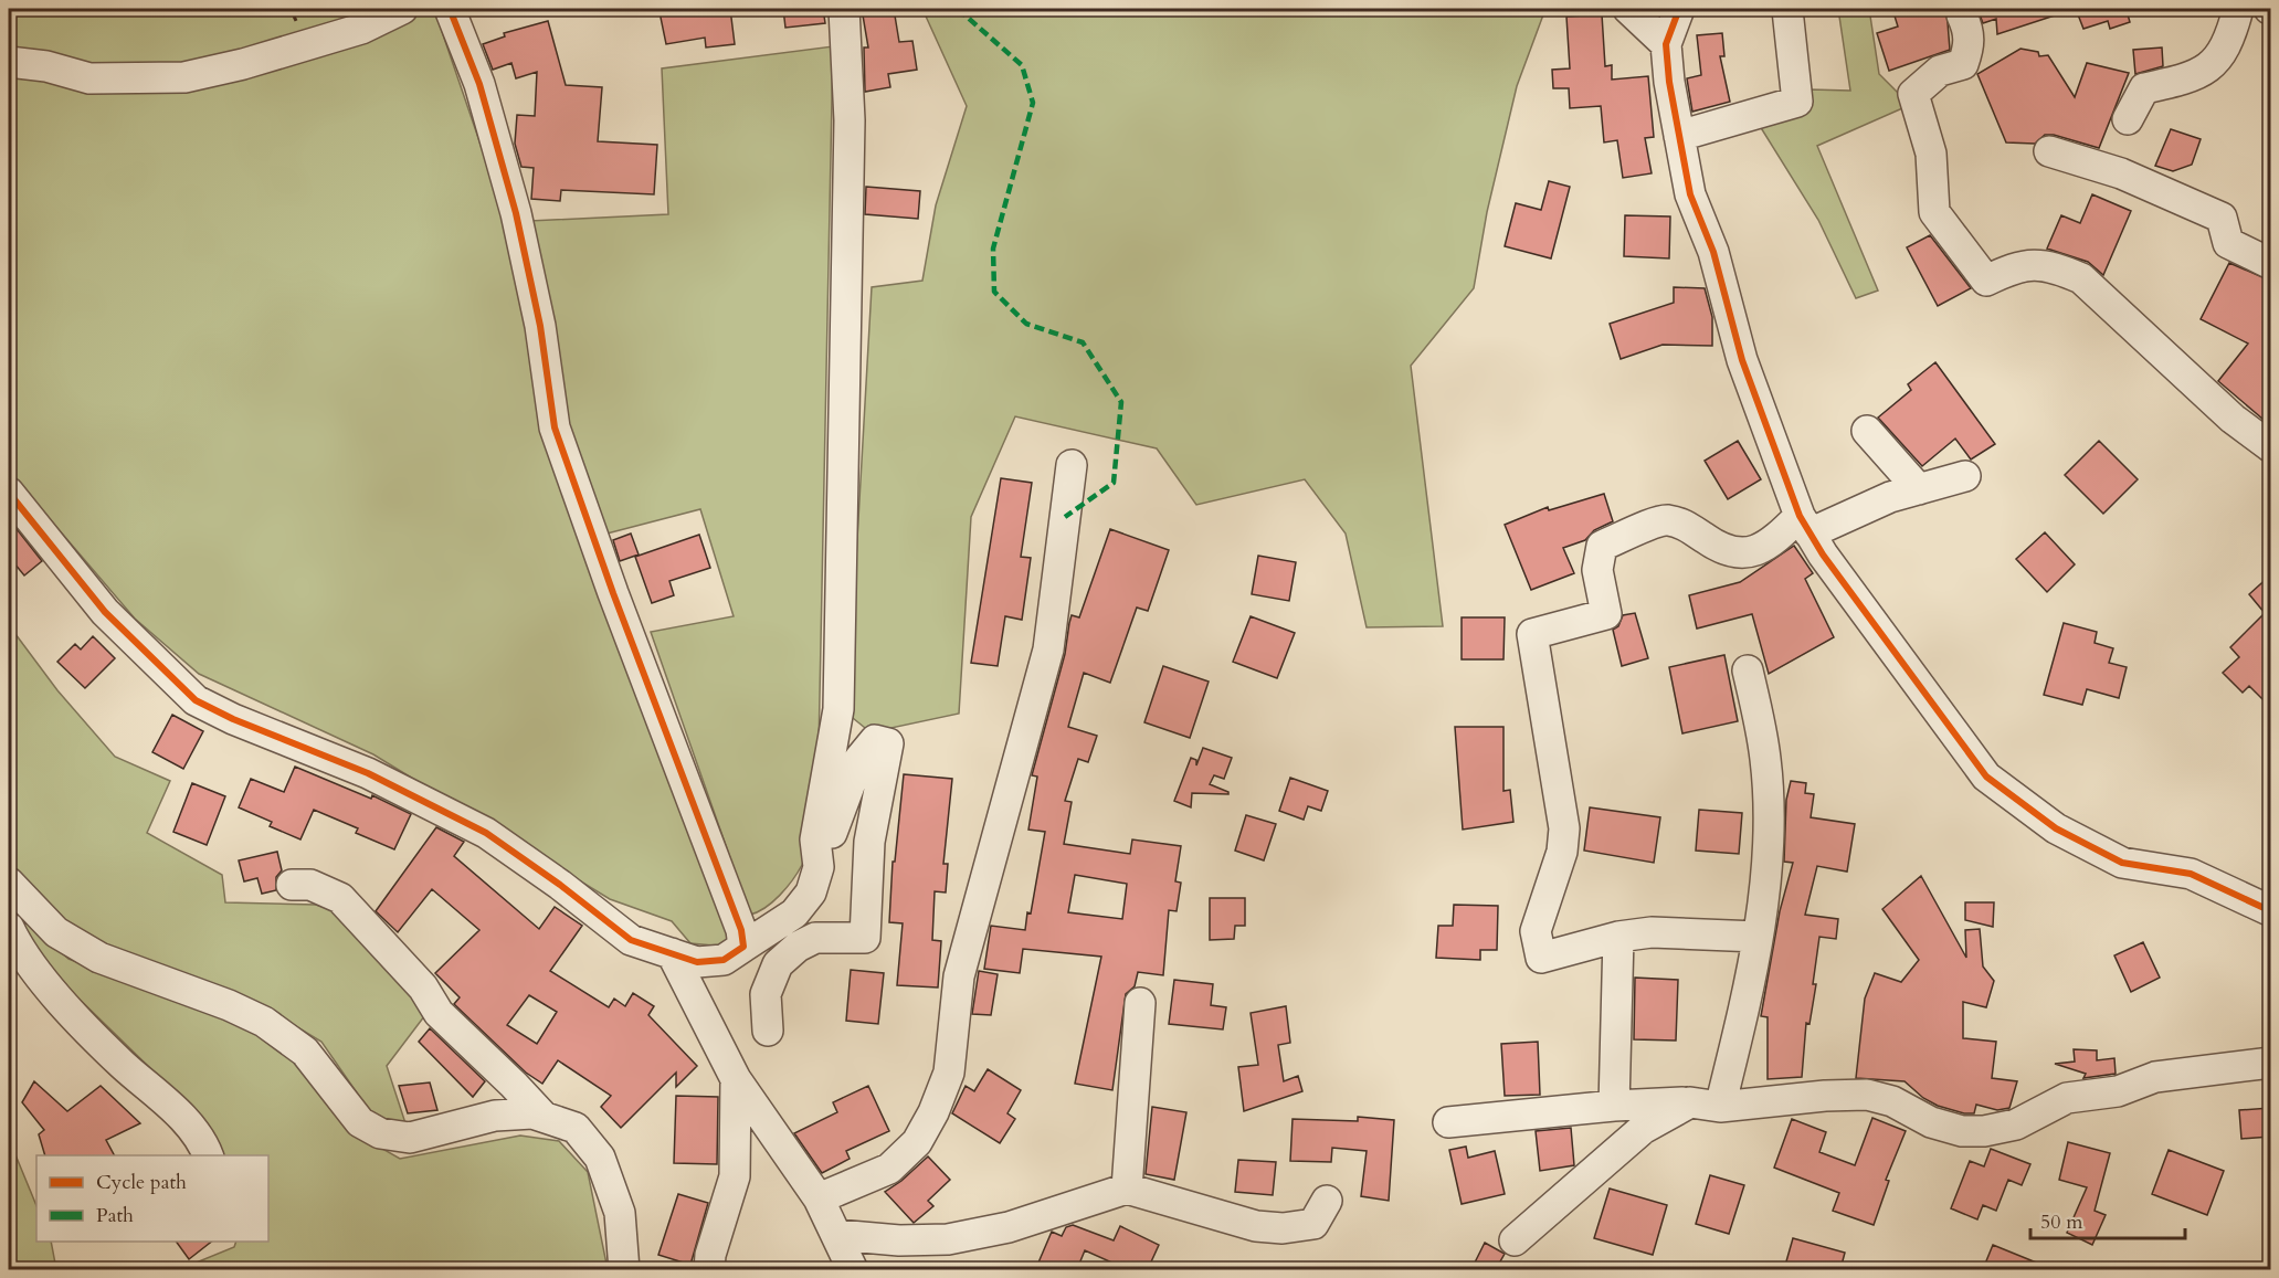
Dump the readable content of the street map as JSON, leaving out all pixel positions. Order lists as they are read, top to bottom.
{
  "legend": ["Cycle path", "Path"],
  "scale_bar": "50 m"
}
